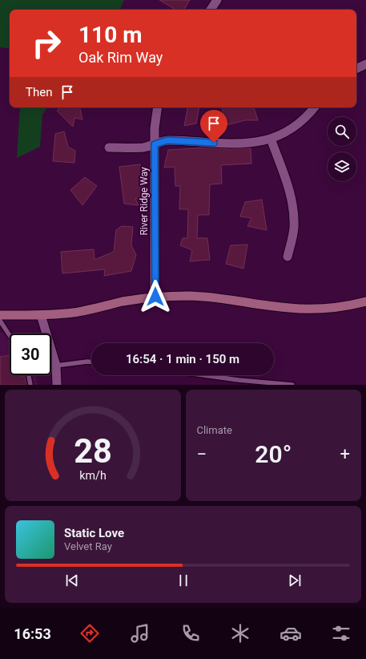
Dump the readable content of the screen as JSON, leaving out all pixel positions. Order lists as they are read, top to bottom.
{
  "streets": {
    "street": ["River Ridge Way"]
  },
  "page": {
    "turn": ["110 m", "Oak Rim Way"],
    "then": "Then",
    "limit": "30",
    "trip": "16:54 · 1 min · 150 m",
    "tile": "Climate",
    "heat": ["−", "20°", "+"],
    "song": ["Static Love", "Velvet Ray"],
    "tabs": "16:53",
    "gauge": ["28", "km/h"]
  }
}
